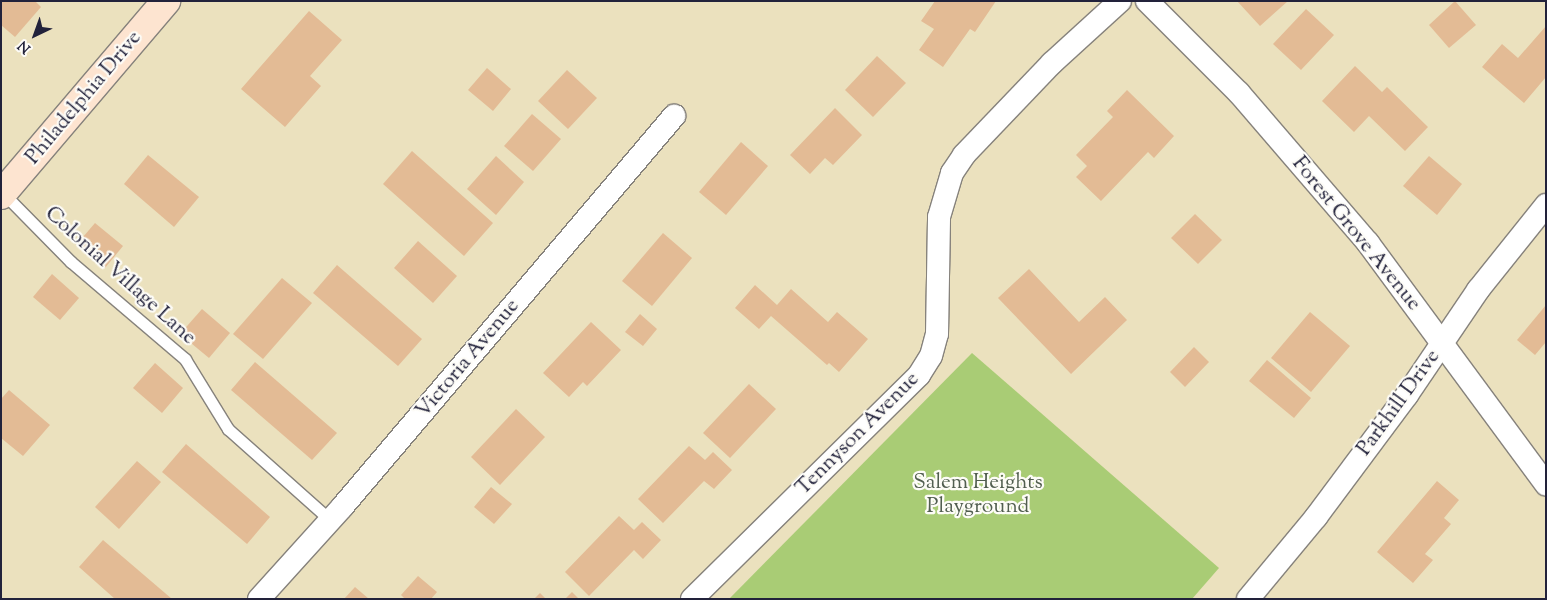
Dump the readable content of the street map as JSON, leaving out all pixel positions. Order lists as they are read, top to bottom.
{
  "streets": {
    "main road": ["Philadelphia Drive"],
    "street": [
      "Forest Grove Avenue",
      "Victoria Avenue",
      "Parkhill Drive",
      "Tennyson Avenue"
    ],
    "lane": ["Colonial Village Lane"]
  },
  "crossings": [
    ["Philadelphia Drive", "Colonial Village Lane"],
    ["Forest Grove Avenue", "Parkhill Drive"],
    ["Colonial Village Lane", "Victoria Avenue"]
  ],
  "parks": ["Salem Heights Playground"],
  "north": "bottom left"
}
